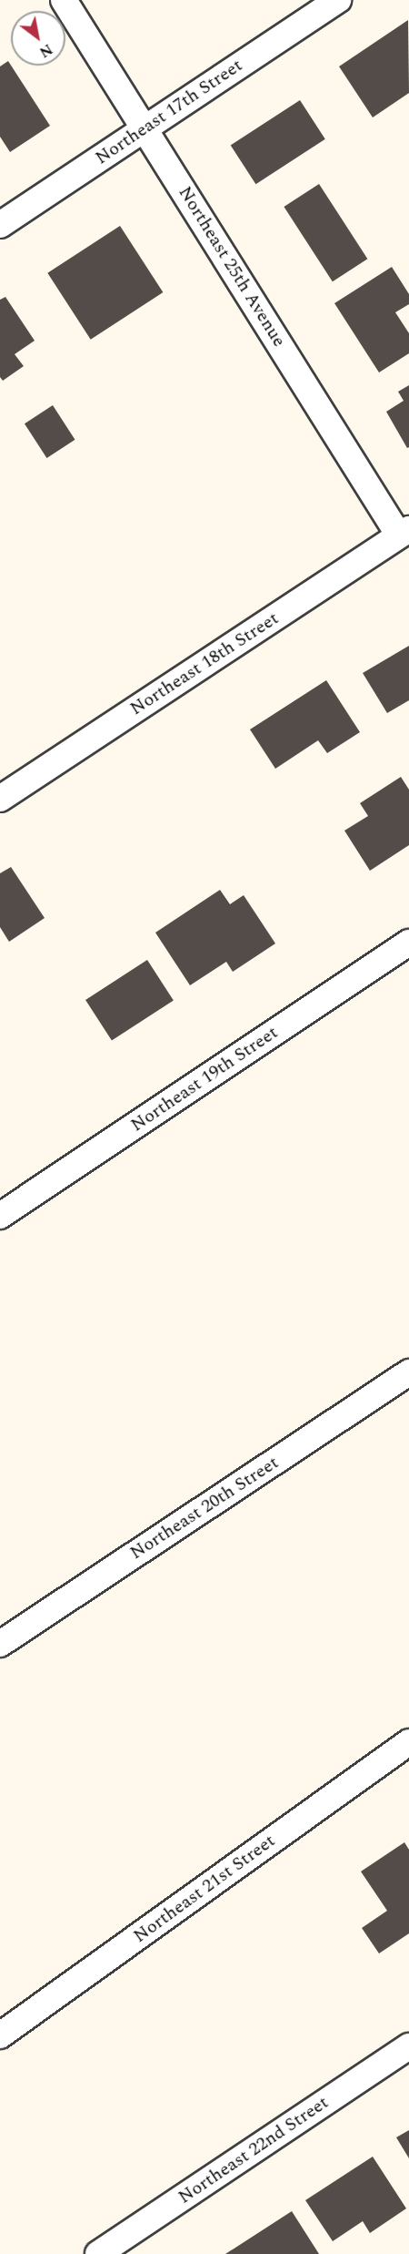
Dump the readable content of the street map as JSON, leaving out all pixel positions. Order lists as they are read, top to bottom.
{
  "streets": {
    "street": [
      "Northeast 17th Street",
      "Northeast 25th Avenue",
      "Northeast 18th Street",
      "Northeast 19th Street",
      "Northeast 20th Street",
      "Northeast 21st Street",
      "Northeast 22nd Street"
    ]
  },
  "crossings": [
    ["Northeast 17th Street", "Northeast 25th Avenue"],
    ["Northeast 25th Avenue", "Northeast 18th Street"]
  ],
  "north": "bottom right"
}
